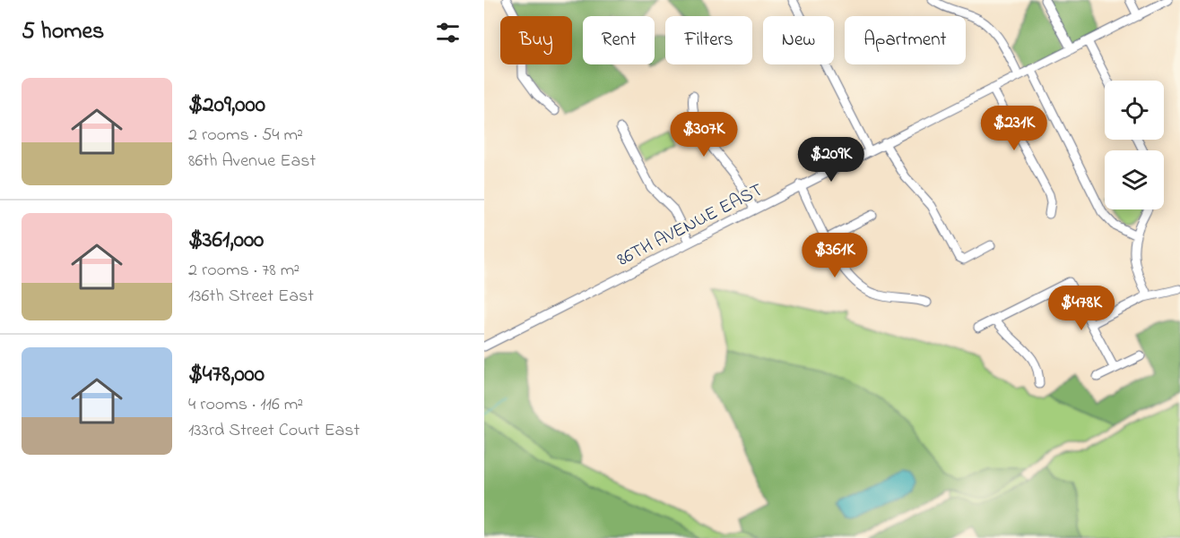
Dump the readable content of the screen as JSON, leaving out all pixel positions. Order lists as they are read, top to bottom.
{
  "streets": {
    "street": ["86TH AVENUE EAST"]
  },
  "page": {
    "heading": "5 homes",
    "chip": [
      "Buy",
      "Rent",
      "Filters",
      "New",
      "Apartment"
    ],
    "list": [
      {
        "name": "$209,000",
        "note": "2 rooms · 54 m² · 86th Avenue East"
      },
      {
        "name": "$361,000",
        "note": "2 rooms · 78 m² · 136th Street East"
      },
      {
        "name": "$478,000",
        "note": "4 rooms · 116 m² · 133rd Street Court East"
      }
    ],
    "price": [
      "$231K",
      "$307K",
      "$209K",
      "$361K",
      "$478K"
    ]
  }
}
